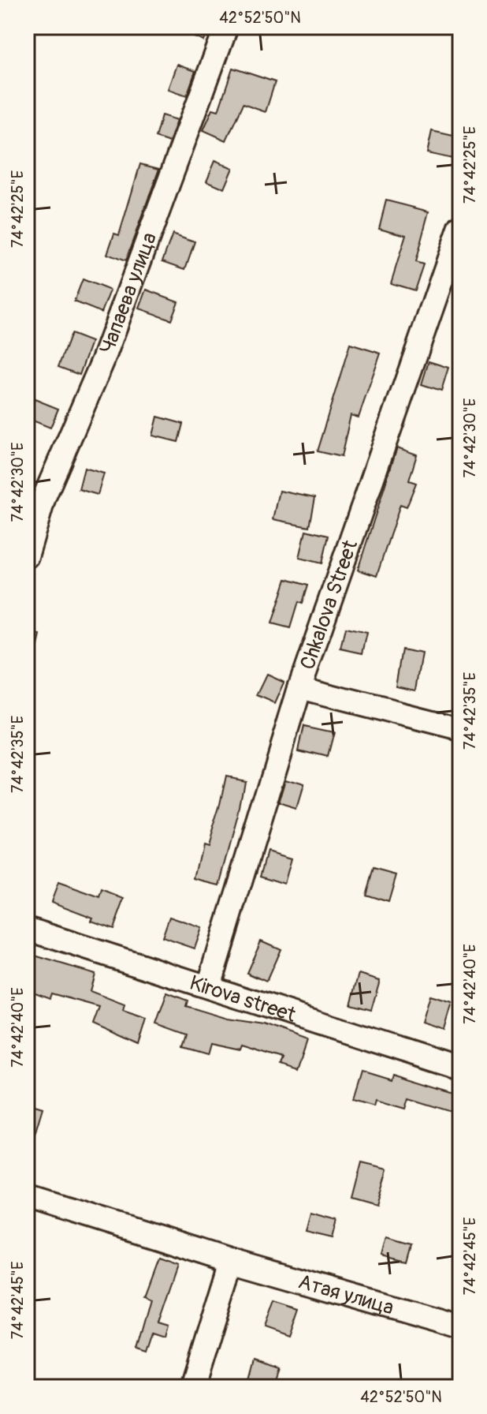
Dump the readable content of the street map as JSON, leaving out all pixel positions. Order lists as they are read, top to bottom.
{
  "streets": {
    "street": [
      "Чапаева улица",
      "Chkalova Street",
      "Kirova street",
      "Атая улица"
    ]
  },
  "crossings": [
    ["Chkalova Street", "Kirova street"]
  ],
  "coordinates": [
    "42°52'50\"N",
    "74°42'25\"E",
    "74°42'30\"E",
    "74°42'35\"E",
    "74°42'40\"E",
    "74°42'45\"E"
  ]
}
